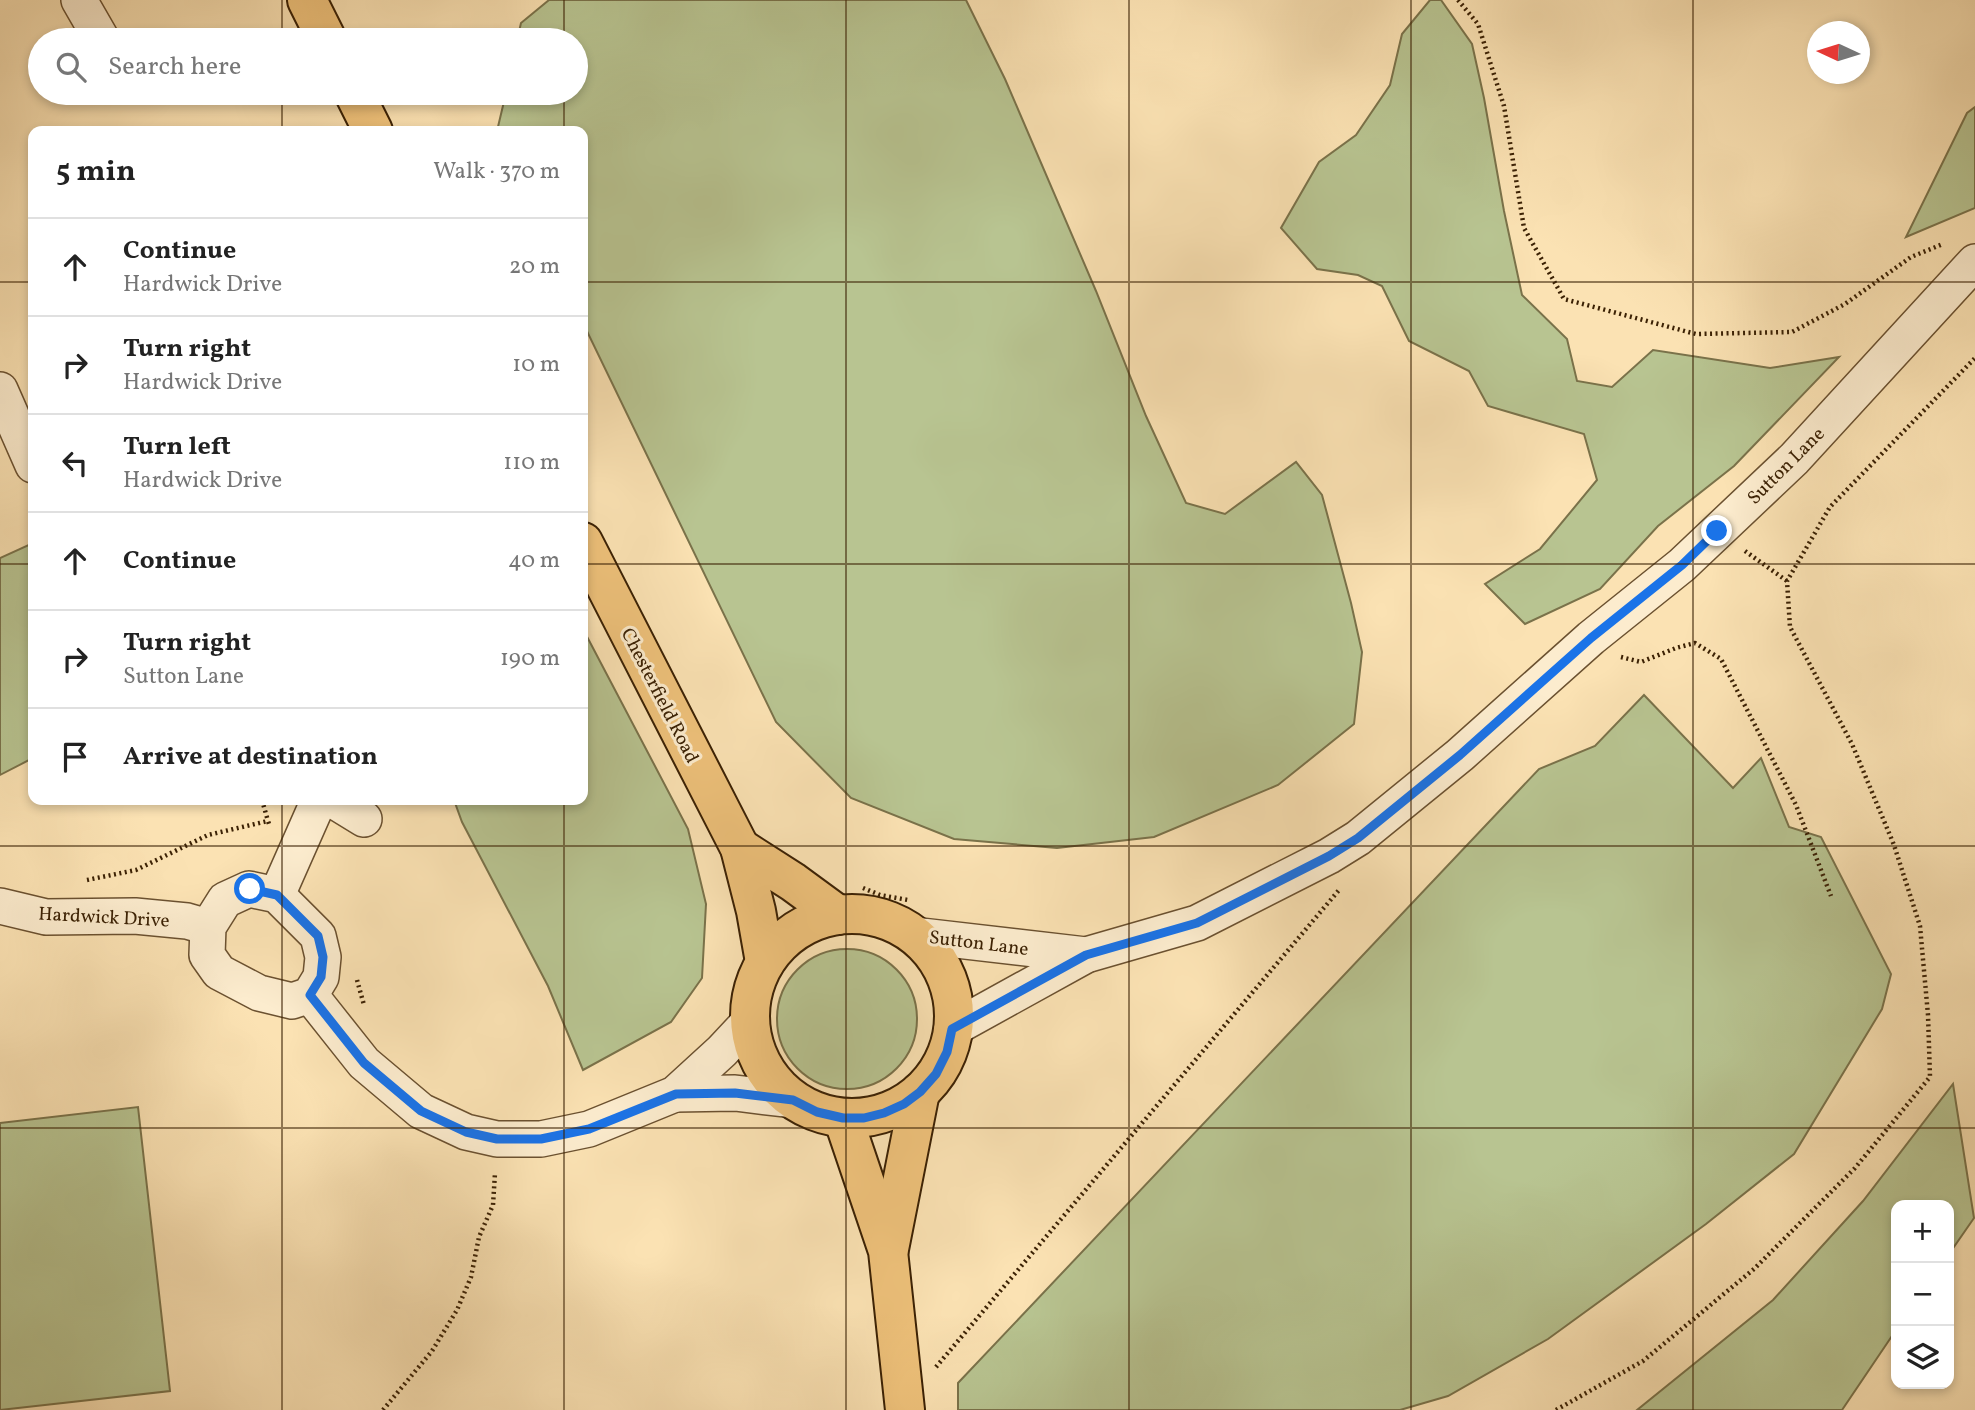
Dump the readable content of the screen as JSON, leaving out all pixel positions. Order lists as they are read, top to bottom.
{
  "streets": {
    "main road": ["Chesterfield Road"],
    "street": ["Sutton Lane", "Hardwick Drive"]
  },
  "crossings": [
    ["Sutton Lane", "Chesterfield Road"]
  ],
  "north": "left",
  "page": {
    "search": "Search here",
    "heading": ["5 min", "Walk · 370 m"],
    "list": [
      ["Continue", "Hardwick Drive", "20 m"],
      ["Turn right", "Hardwick Drive", "10 m"],
      ["Turn left", "Hardwick Drive", "110 m"],
      ["Continue", "40 m"],
      ["Turn right", "Sutton Lane", "190 m"],
      "Arrive at destination"
    ],
    "map_buttons": ["+", "−"]
  }
}
